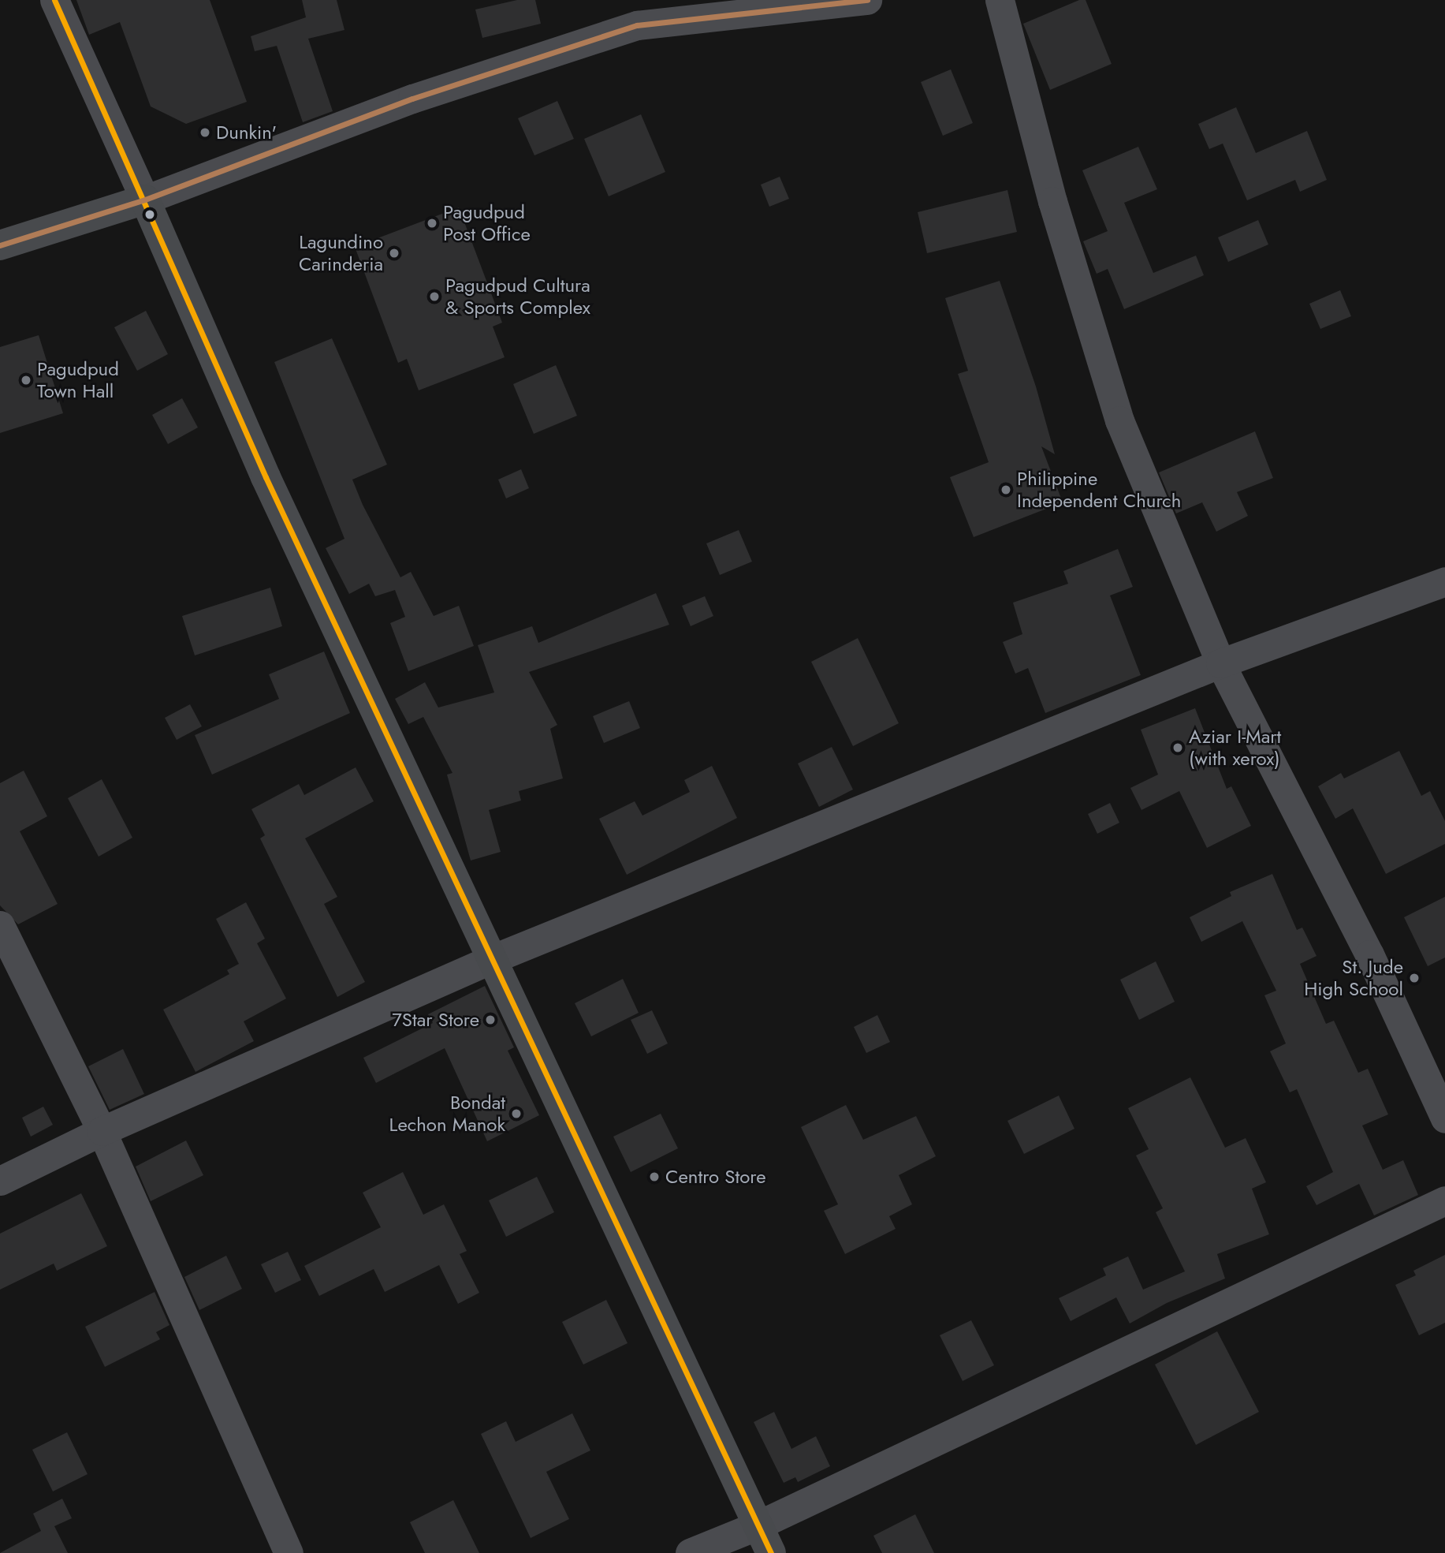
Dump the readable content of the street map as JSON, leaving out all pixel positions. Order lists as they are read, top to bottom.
{
  "places": [
    "Dunkin'",
    "Pagudpud Post Office",
    "Lagundino Carinderia",
    "Pagudpud Cultura & Sports Complex",
    "Pagudpud Town Hall",
    "Philippine Independent Church",
    "Aziar I-Mart (with xerox)",
    "St. Jude High School",
    "7Star Store",
    "Bondat Lechon Manok",
    "Centro Store"
  ]
}
